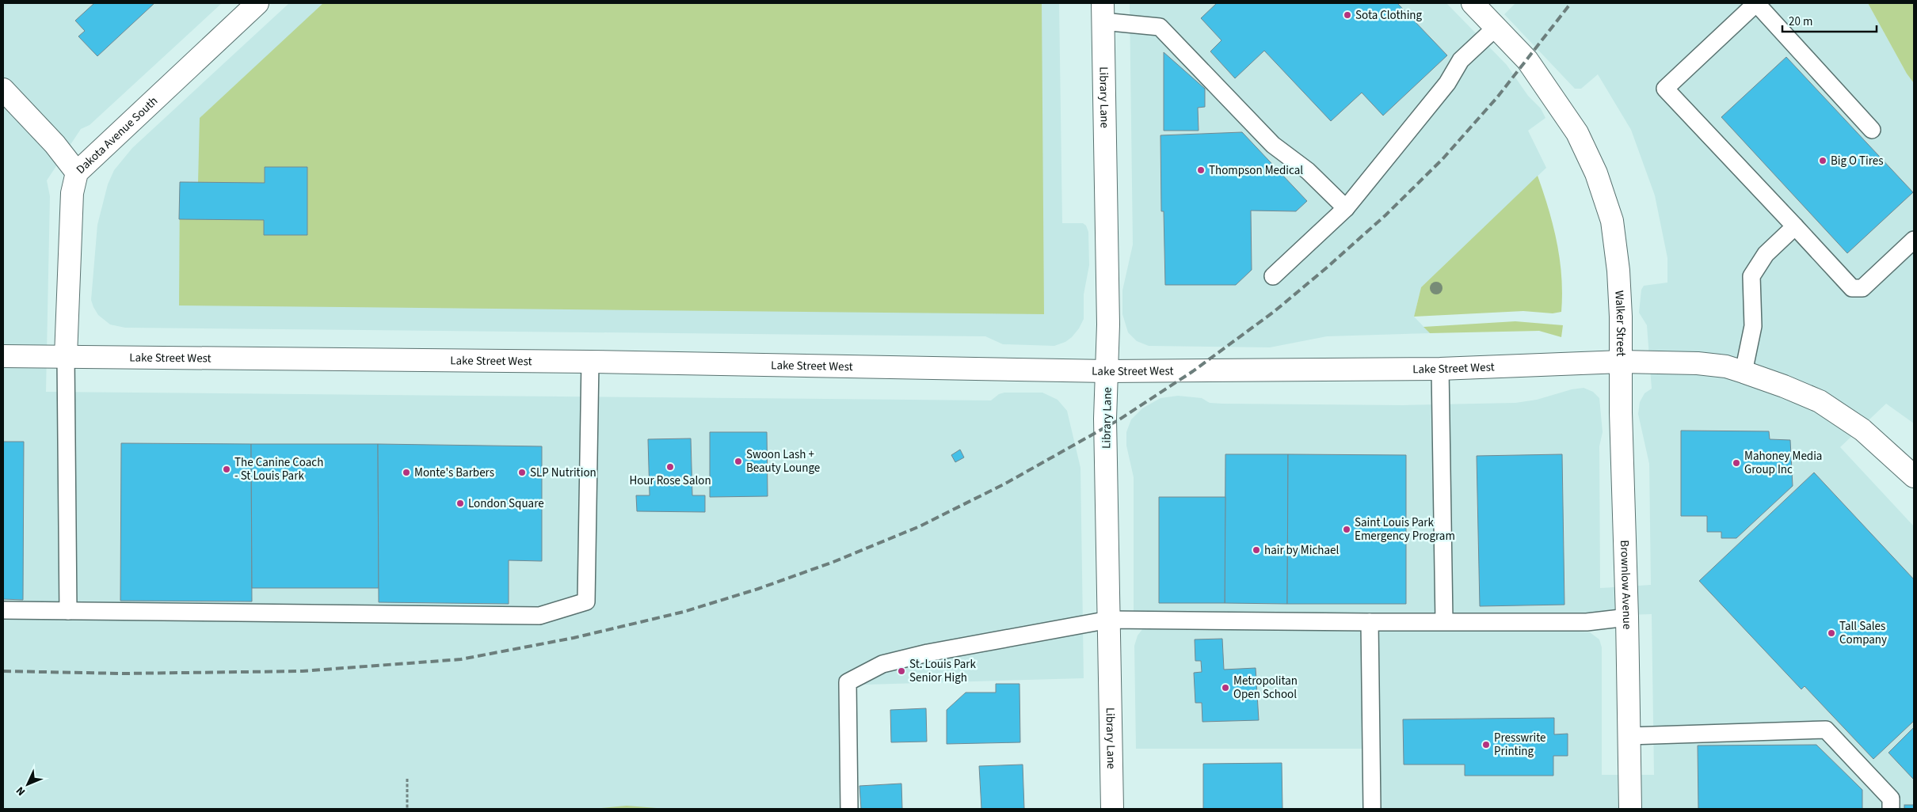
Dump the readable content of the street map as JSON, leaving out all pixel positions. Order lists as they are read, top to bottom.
{
  "streets": {
    "street": [
      "Library Lane",
      "Dakota Avenue South",
      "Walker Street",
      "Lake Street West",
      "Brownlow Avenue"
    ]
  },
  "crossings": [
    ["Library Lane", "Lake Street West"],
    ["Dakota Avenue South", "Lake Street West"],
    ["Walker Street", "Lake Street West"],
    ["Walker Street", "Brownlow Avenue"],
    ["Lake Street West", "Brownlow Avenue"]
  ],
  "places": [
    "Sota Clothing",
    "Big O Tires",
    "Thompson Medical",
    "Swoon Lash + Beauty Lounge",
    "Mahoney Media Group Inc",
    "Hour Rose Salon",
    "The Canine Coach - St Louis Park",
    "Monte's Barbers",
    "SLP Nutrition",
    "London Square",
    "Saint Louis Park Emergency Program",
    "hair by Michael",
    "Tall Sales Company",
    "St. Louis Park Senior High",
    "Metropolitan Open School",
    "Presswrite Printing"
  ],
  "scale_bar": "20 m",
  "north": "bottom left"
}
